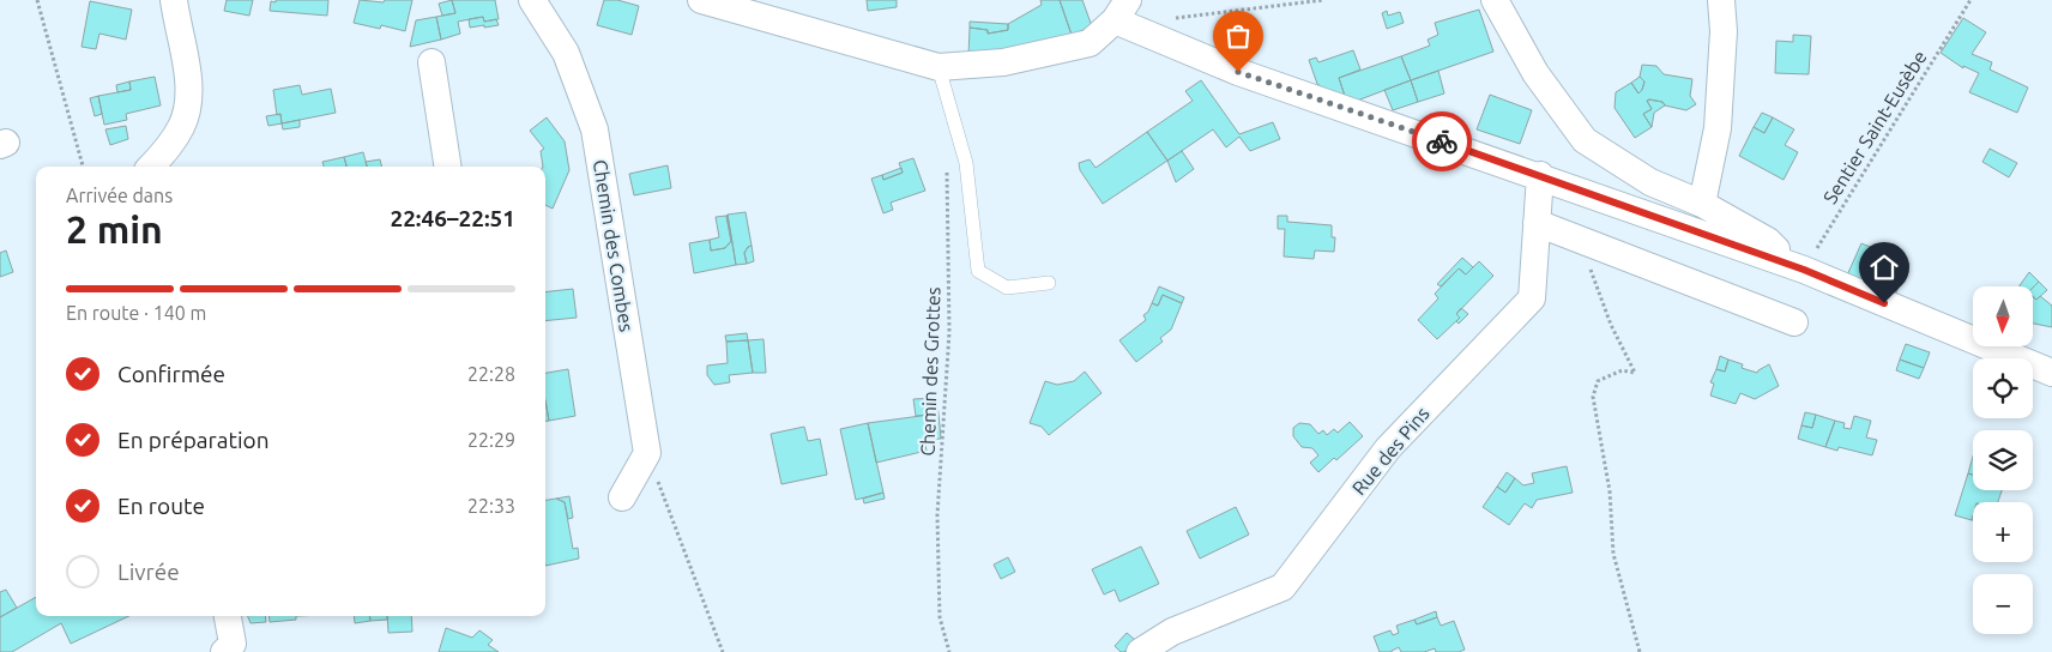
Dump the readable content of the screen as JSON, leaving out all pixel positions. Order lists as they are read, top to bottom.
{
  "streets": {
    "street": ["Chemin des Combes", "Rue des Pins"],
    "path": ["Sentier Saint-Eusèbe", "Chemin des Grottes"]
  },
  "north": "bottom",
  "page": {
    "heading": ["2 min", "Arrivée dans", "22:46–22:51"],
    "bar": "En route · 140 m",
    "map_buttons": ["+", "−"],
    "list": [
      ["Confirmée", "22:28"],
      ["En préparation", "22:29"],
      ["En route", "22:33"],
      "Livrée"
    ]
  }
}
